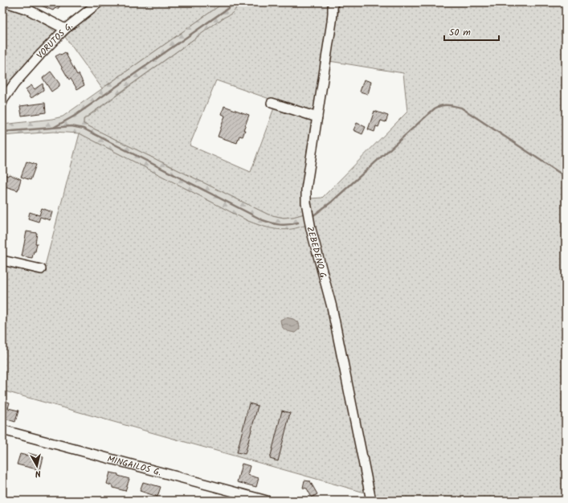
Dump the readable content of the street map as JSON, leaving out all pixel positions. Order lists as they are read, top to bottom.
{
  "streets": {
    "street": ["VORUTOS G.", "ZEBEDENO G.", "MINGAILOS G."]
  },
  "scale_bar": "50 m",
  "north": "bottom"
}
